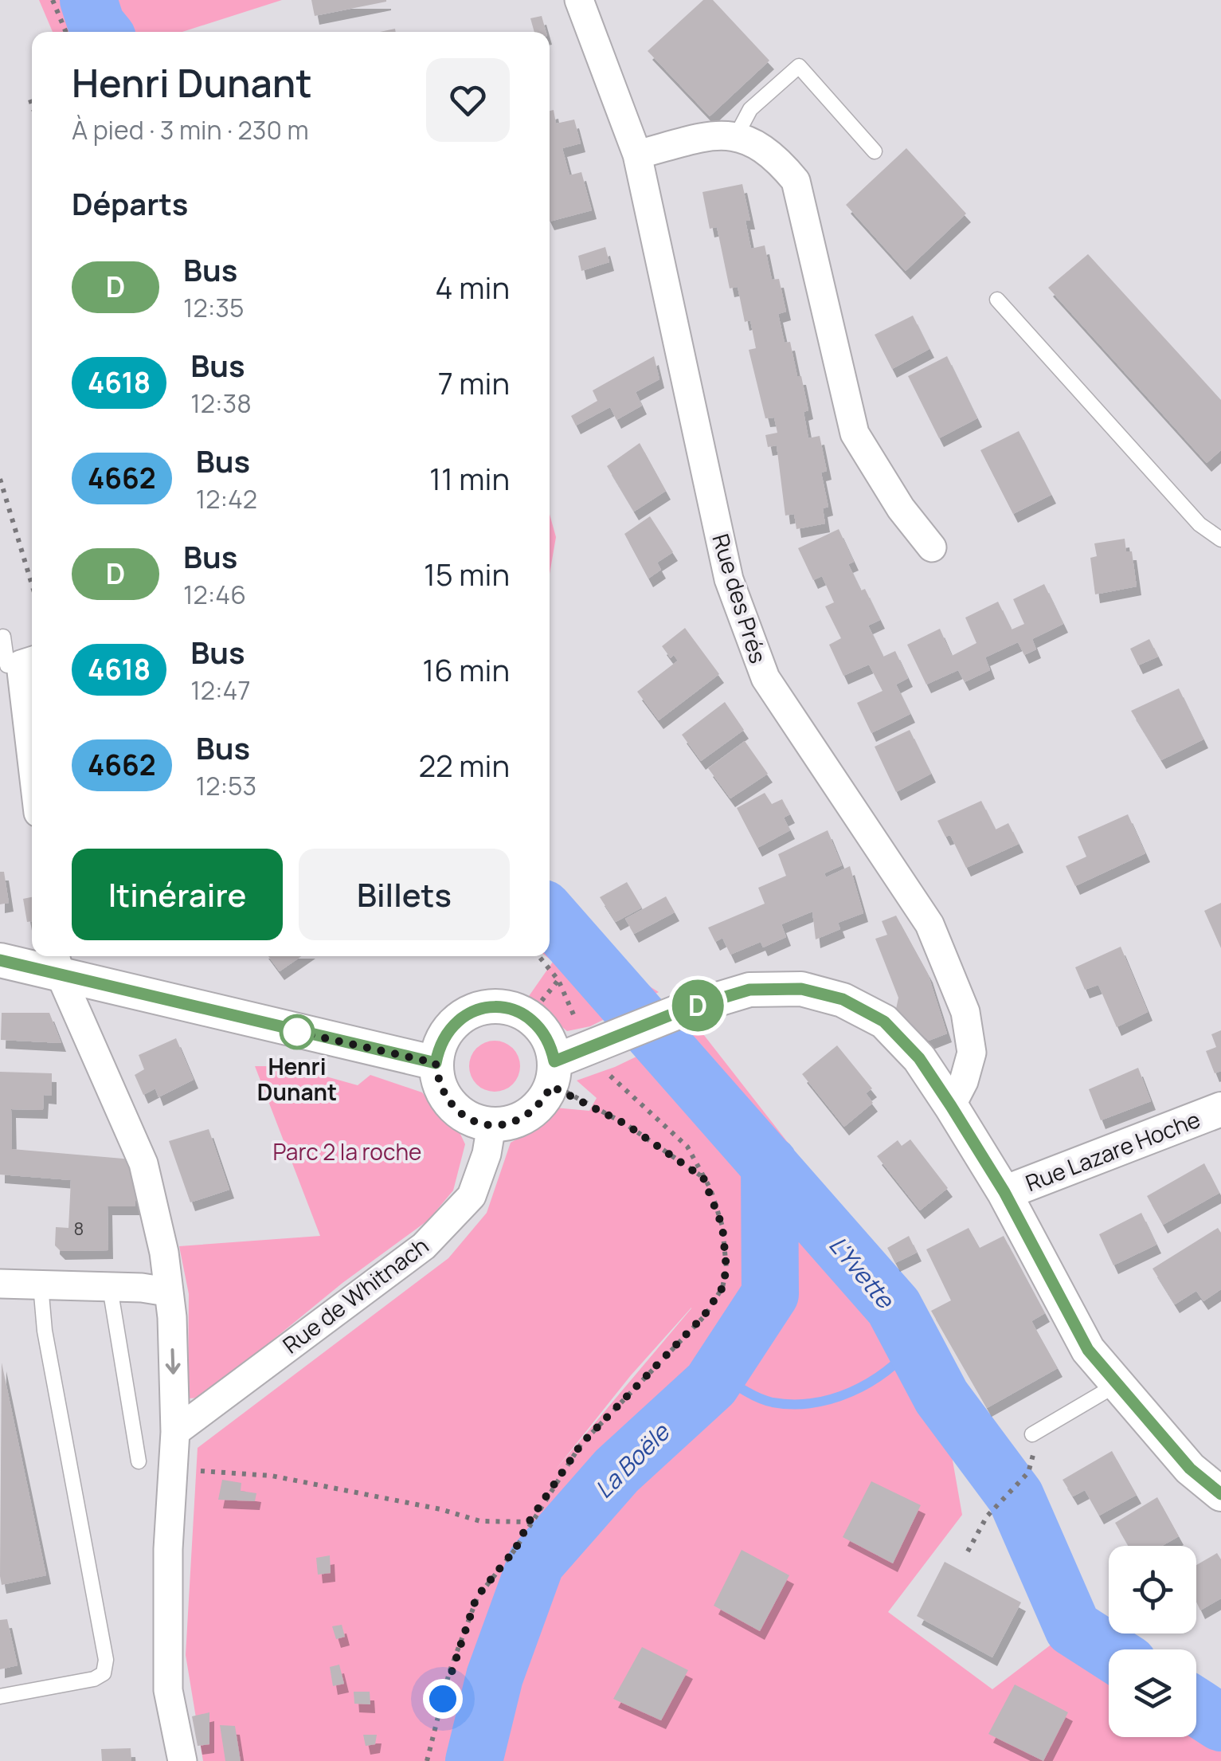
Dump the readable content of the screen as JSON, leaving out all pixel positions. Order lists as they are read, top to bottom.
{
  "streets": {
    "street": ["Rue des Prés", "Rue Lazare Hoche", "Rue de Whitnach"]
  },
  "water": ["L'Yvette", "La Boële"],
  "parks": ["Parc 2 la roche"],
  "places": ["Henri Dunant"],
  "lines": ["bus line D"],
  "house_numbers": ["8"],
  "page": {
    "on_map": "D",
    "heading": [
      ["Henri Dunant", "À pied · 3 min · 230 m"],
      "Départs"
    ],
    "list": [
      {
        "mark": "D",
        "name": "Bus",
        "note": "12:35",
        "value": "4 min"
      },
      {
        "mark": "4618",
        "name": "Bus",
        "note": "12:38",
        "value": "7 min"
      },
      {
        "mark": "4662",
        "name": "Bus",
        "note": "12:42",
        "value": "11 min"
      },
      {
        "mark": "D",
        "name": "Bus",
        "note": "12:46",
        "value": "15 min"
      },
      {
        "mark": "4618",
        "name": "Bus",
        "note": "12:47",
        "value": "16 min"
      },
      {
        "mark": "4662",
        "name": "Bus",
        "note": "12:53",
        "value": "22 min"
      }
    ],
    "buttons": ["Itinéraire", "Billets"]
  }
}
